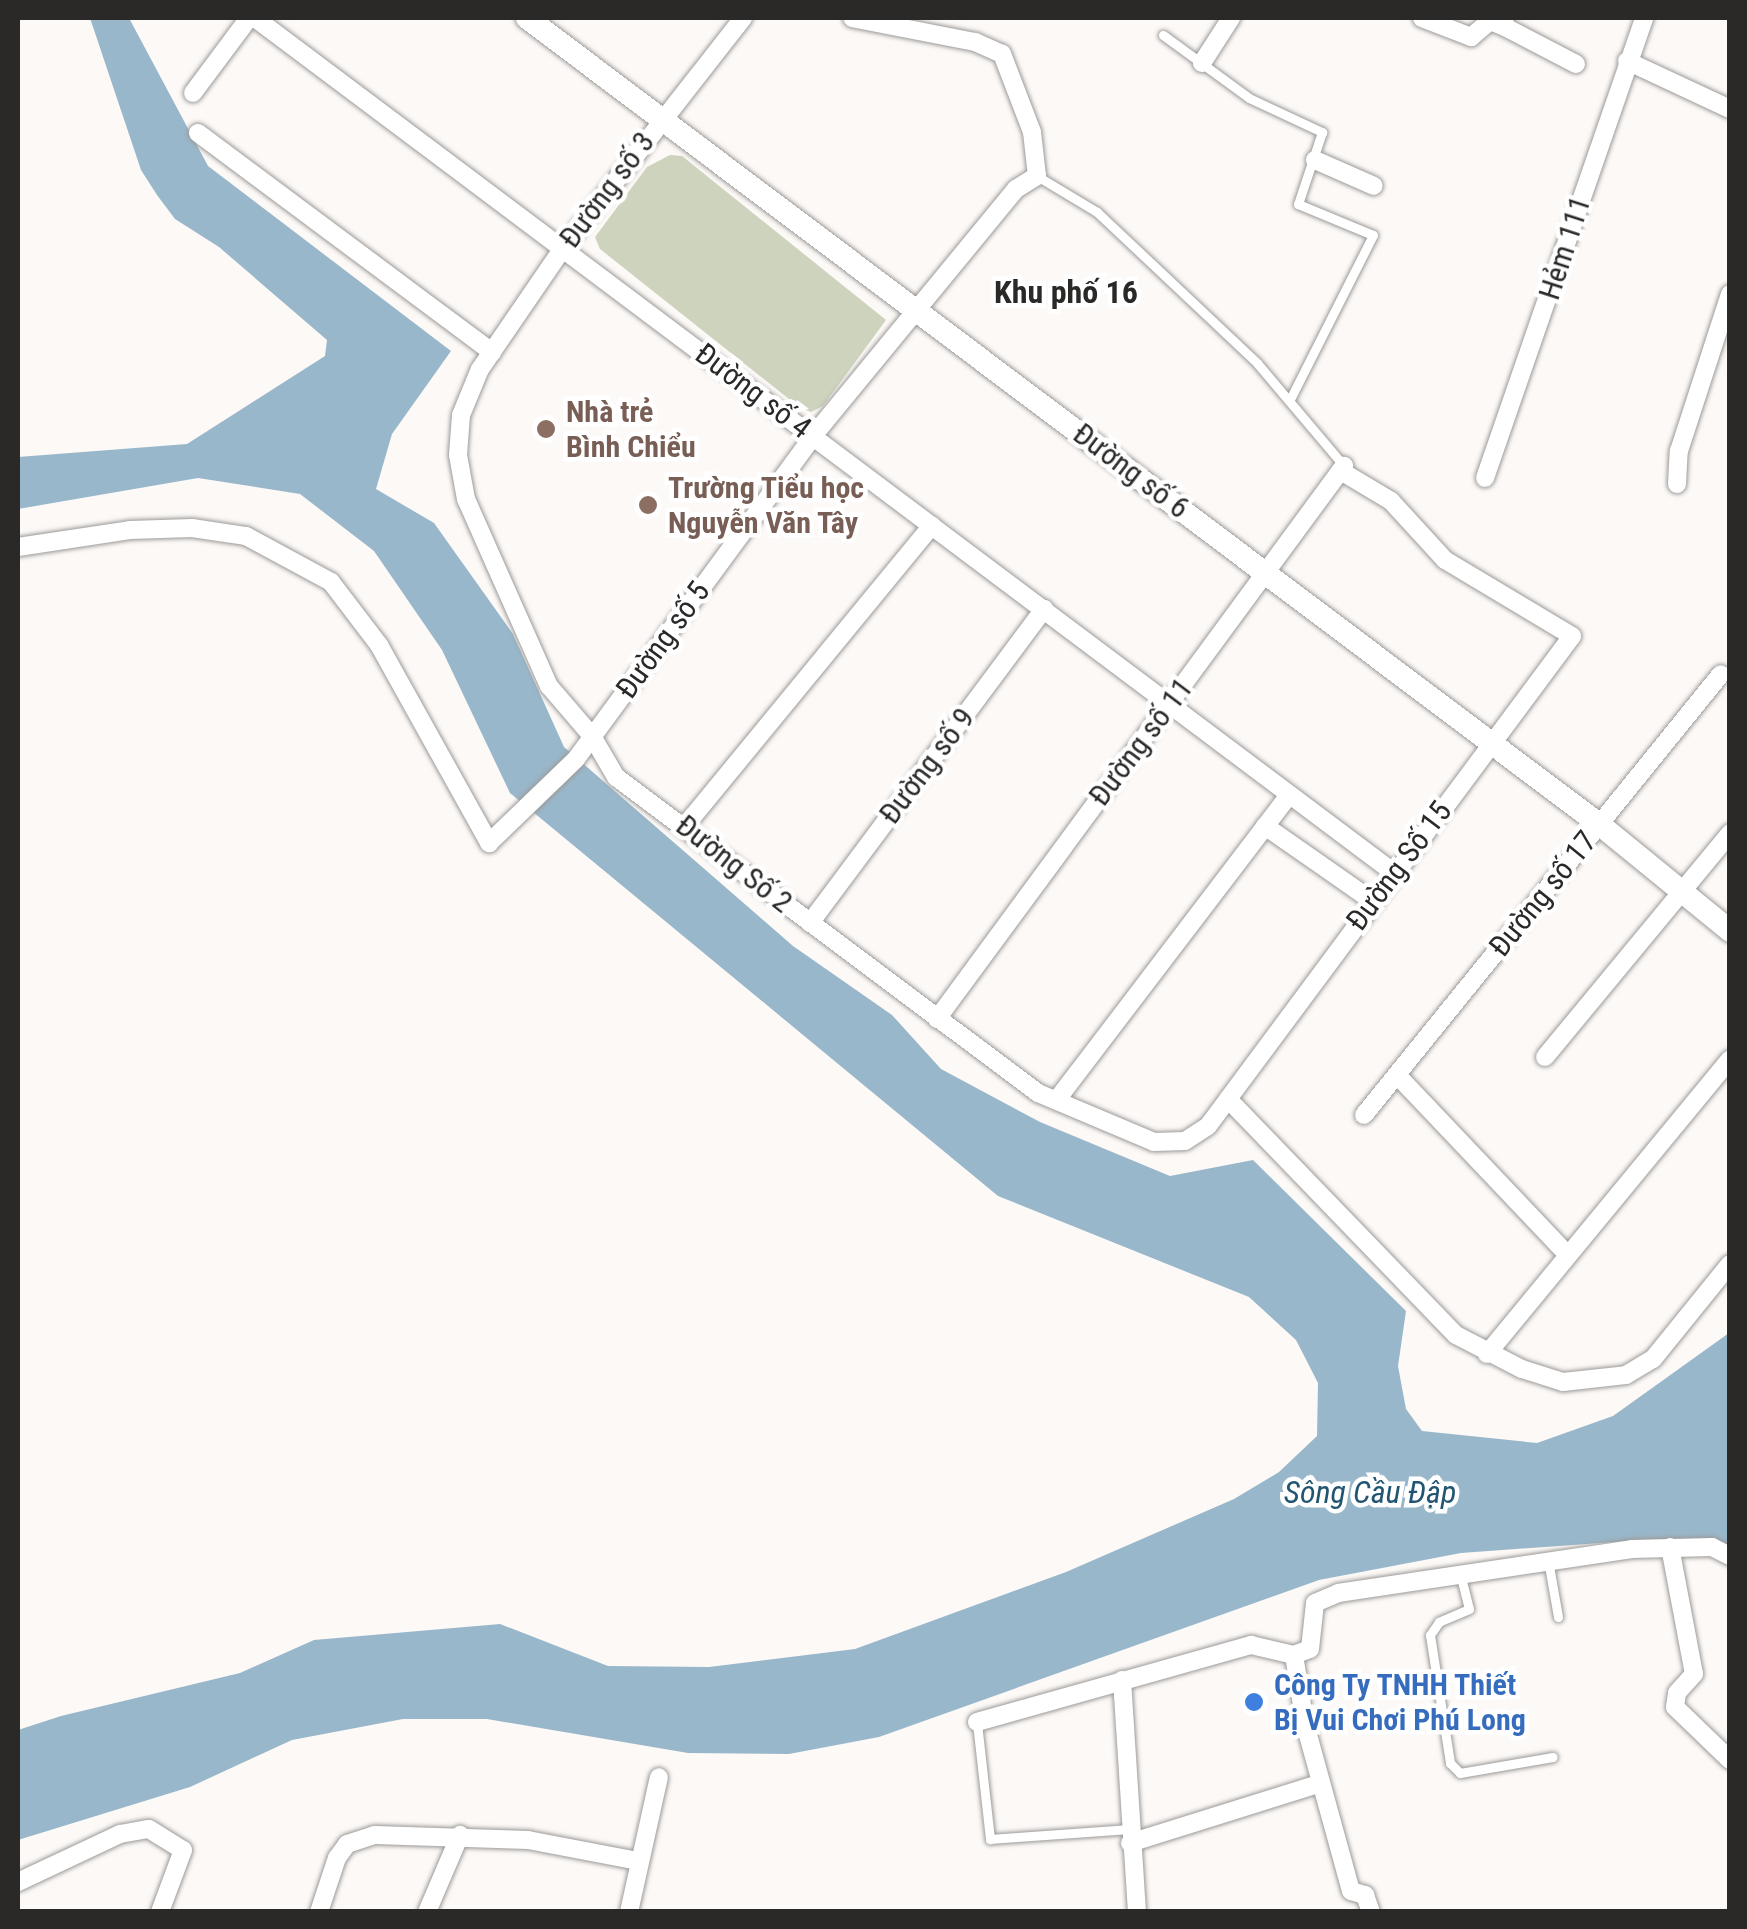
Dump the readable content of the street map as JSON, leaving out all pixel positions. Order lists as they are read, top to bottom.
{
  "streets": {
    "street": [
      "Đường số 3",
      "Hẻm 111",
      "Đường số 4",
      "Đường số 6",
      "Đường số 5",
      "Đường số 11",
      "Đường số 9",
      "Đường Số 2",
      "Đường Số 15",
      "Đường số 17"
    ]
  },
  "crossings": [
    ["Đường số 3", "Đường số 4"],
    ["Đường số 3", "Đường số 6"],
    ["Đường số 3", "Đường Số 2"],
    ["Đường số 4", "Đường số 5"],
    ["Đường số 4", "Đường số 11"],
    ["Đường số 4", "Đường số 9"],
    ["Đường số 4", "Đường Số 15"],
    ["Đường số 6", "Đường số 5"],
    ["Đường số 6", "Đường số 11"],
    ["Đường số 6", "Đường Số 15"],
    ["Đường số 6", "Đường số 17"],
    ["Đường số 5", "Đường Số 2"],
    ["Đường số 11", "Đường Số 2"],
    ["Đường số 11", "Đường Số 15"],
    ["Đường số 9", "Đường Số 2"],
    ["Đường Số 2", "Đường Số 15"]
  ],
  "districts": ["Khu phố 16"],
  "water": ["Sông Cầu Đập"],
  "places": ["Nhà trẻ Bình Chiểu", "Trường Tiểu học Nguyễn Văn Tây", "Công Ty TNHH Thiết Bị Vui Chơi Phú Long"]
}
